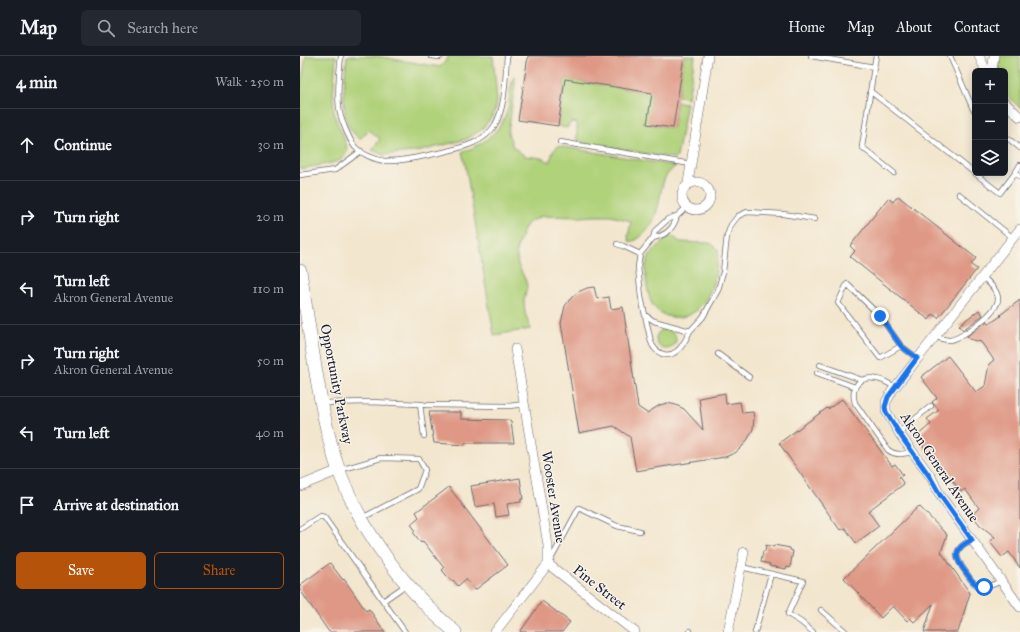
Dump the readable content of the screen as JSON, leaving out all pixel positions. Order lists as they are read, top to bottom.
{
  "streets": {
    "main road": ["Opportunity Parkway"],
    "street": ["Akron General Avenue", "Wooster Avenue", "Pine Street"]
  },
  "crossings": [
    ["Wooster Avenue", "Pine Street"]
  ],
  "page": {
    "header": "Map",
    "search": "Search here",
    "nav": [
      "Home",
      "Map",
      "About",
      "Contact"
    ],
    "heading": ["4 min", "Walk · 250 m"],
    "map_buttons": ["+", "−"],
    "list": [
      ["Continue", "30 m"],
      ["Turn right", "20 m"],
      ["Turn left", "Akron General Avenue", "110 m"],
      ["Turn right", "Akron General Avenue", "50 m"],
      ["Turn left", "40 m"],
      "Arrive at destination"
    ],
    "buttons": ["Save", "Share"]
  }
}
